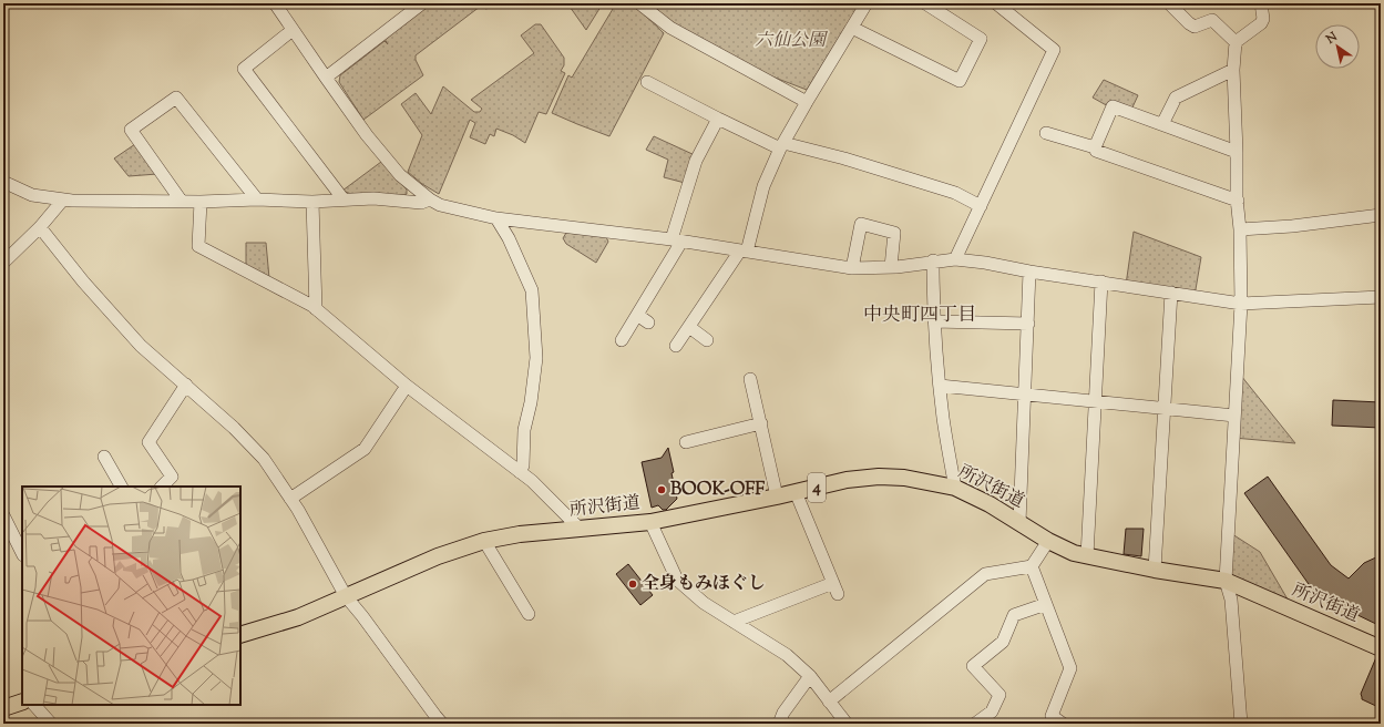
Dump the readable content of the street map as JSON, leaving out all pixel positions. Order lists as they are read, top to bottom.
{
  "streets": {
    "main road": ["4", "所沢街道"]
  },
  "districts": ["中央町四丁目"],
  "parks": ["六仙公園"],
  "places": ["BOOK-OFF", "全身もみほぐし"],
  "north": "top left"
}
